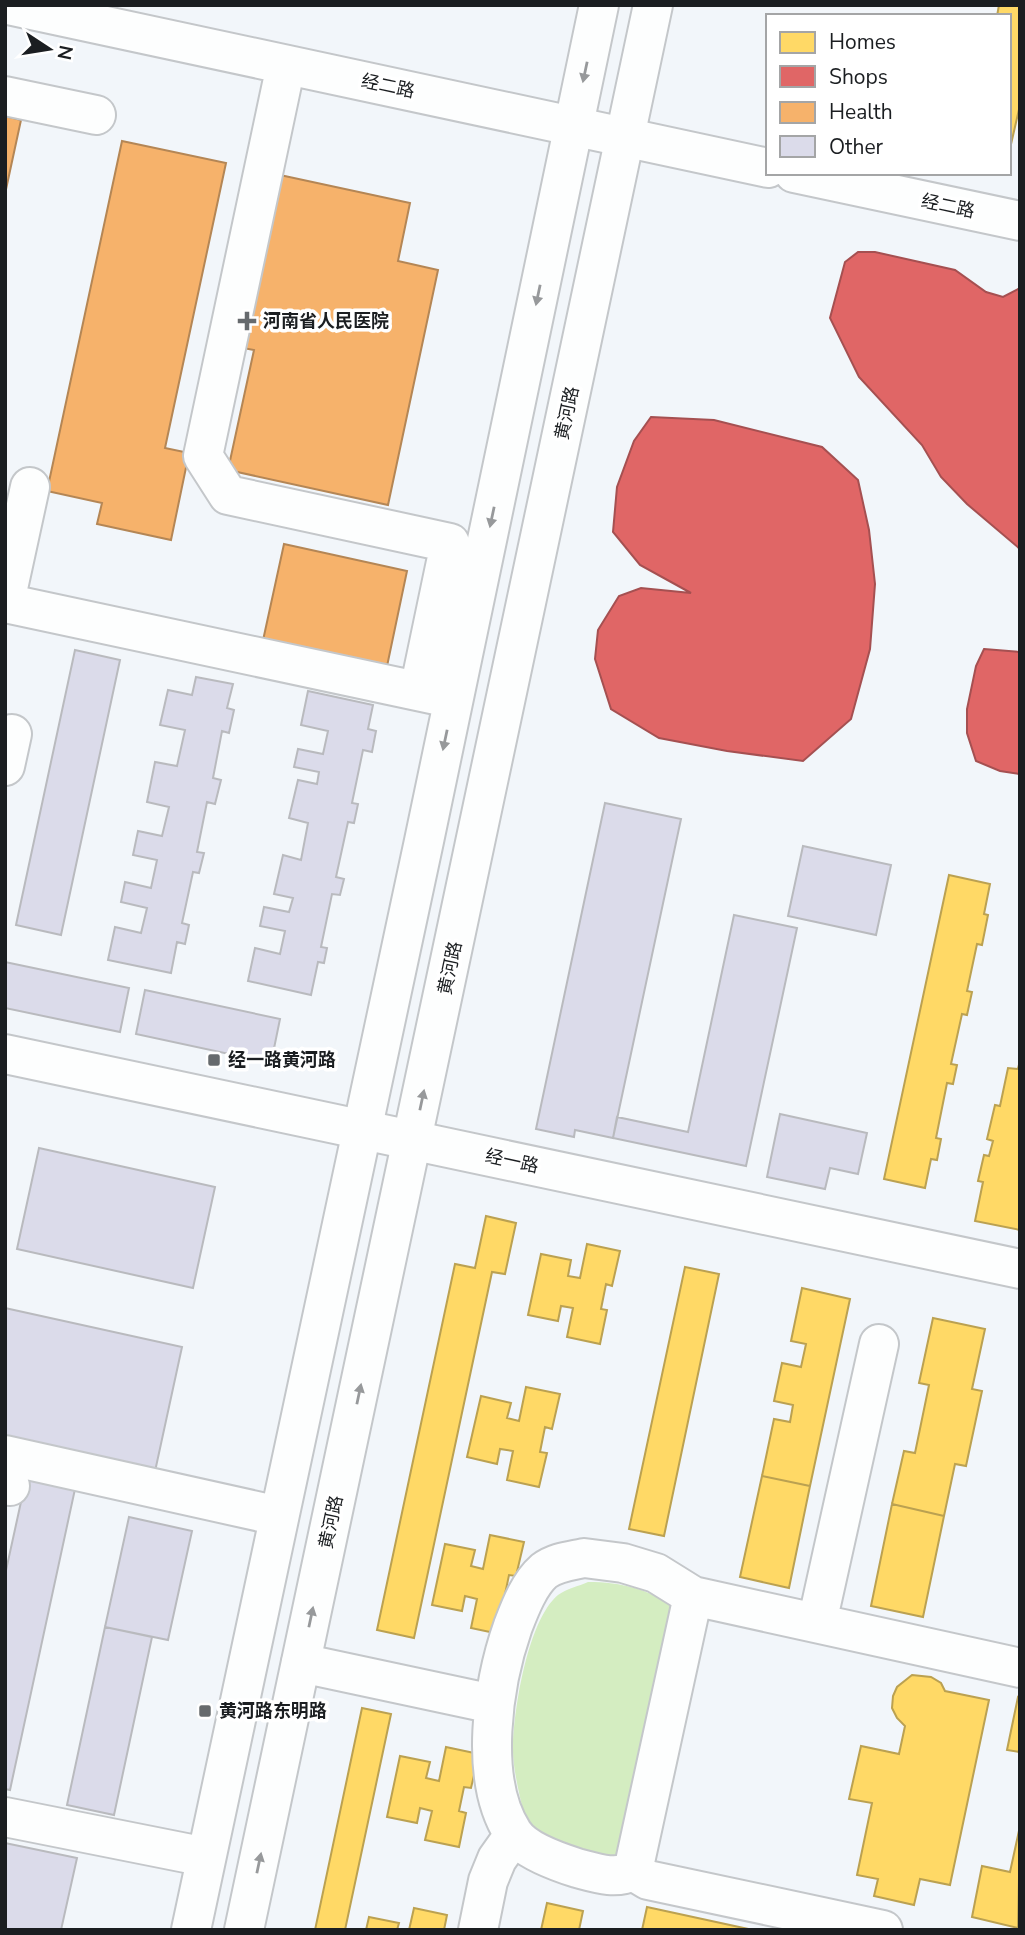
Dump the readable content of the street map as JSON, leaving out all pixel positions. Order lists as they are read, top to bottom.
{
  "streets": {
    "main road": ["经二路", "黄河路", "经一路"]
  },
  "crossings": [
    ["经二路", "黄河路"],
    ["黄河路", "经一路"]
  ],
  "places": {
    "health": ["河南省人民医院"],
    "transit": ["经一路黄河路", "黄河路东明路"]
  },
  "legend": [
    "Homes",
    "Shops",
    "Health",
    "Other"
  ],
  "north": "right"
}
